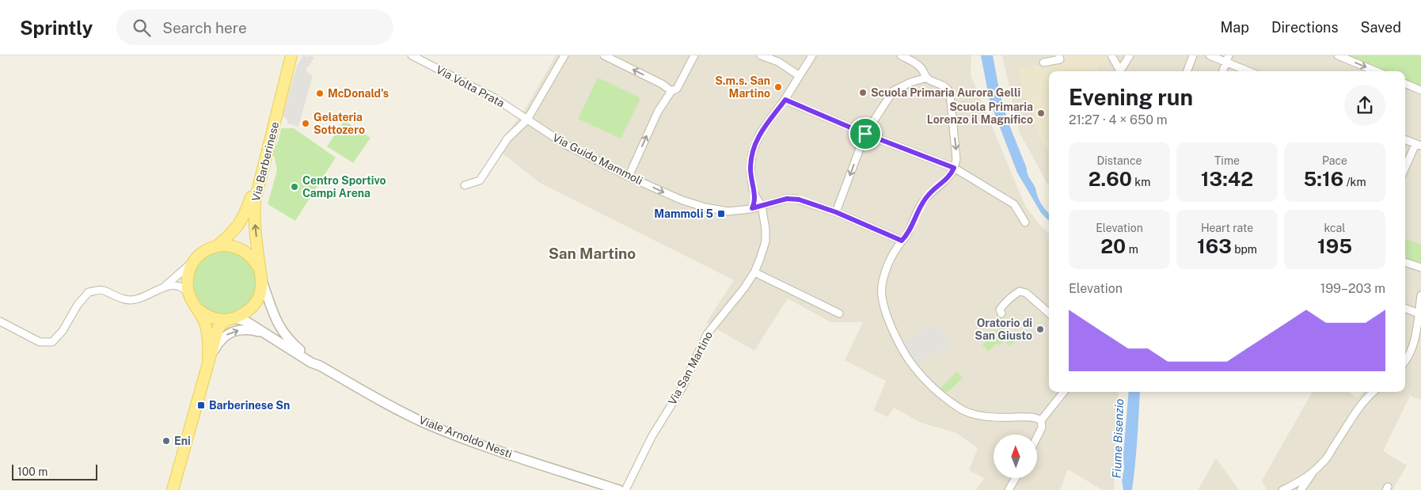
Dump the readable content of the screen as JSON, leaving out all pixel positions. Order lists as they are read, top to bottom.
{
  "streets": {
    "main road": ["Via Barberinese"],
    "street": [
      "Via Volta Prata",
      "Via Guido Mammoli",
      "Via San Martino",
      "Viale Arnoldo Nesti"
    ]
  },
  "crossings": [
    ["Via Volta Prata", "Via Guido Mammoli"],
    ["Via Guido Mammoli", "Via San Martino"],
    ["Via Barberinese", "Viale Arnoldo Nesti"]
  ],
  "districts": ["San Martino"],
  "water": ["Fiume Bisenzio"],
  "places": {
    "other": [
      "S.m.s. San Martino",
      "Scuola Primaria Aurora Gelli",
      "McDonald's",
      "Scuola Primaria Lorenzo il Magnifico",
      "Gelateria Sottozero",
      "Centro Sportivo Campi Arena",
      "Oratorio di San Giusto",
      "Eni"
    ],
    "transit": ["Mammoli 5", "Barberinese Sn"]
  },
  "scale_bar": "100 m",
  "north": "top",
  "page": {
    "header": "Sprintly",
    "search": "Search here",
    "nav": ["Map", "Directions", "Saved"],
    "heading": ["Evening run", "21:27 · 4 × 650 m"],
    "stats": [
      ["Distance", "2.60 km"],
      ["Time", "13:42"],
      ["Pace", "5:16 /km"],
      ["Elevation", "20 m"],
      ["Heart rate", "163 bpm"],
      ["kcal", "195"]
    ],
    "chart": ["Elevation", "199–203 m"],
    "scale": "100 m"
  }
}
